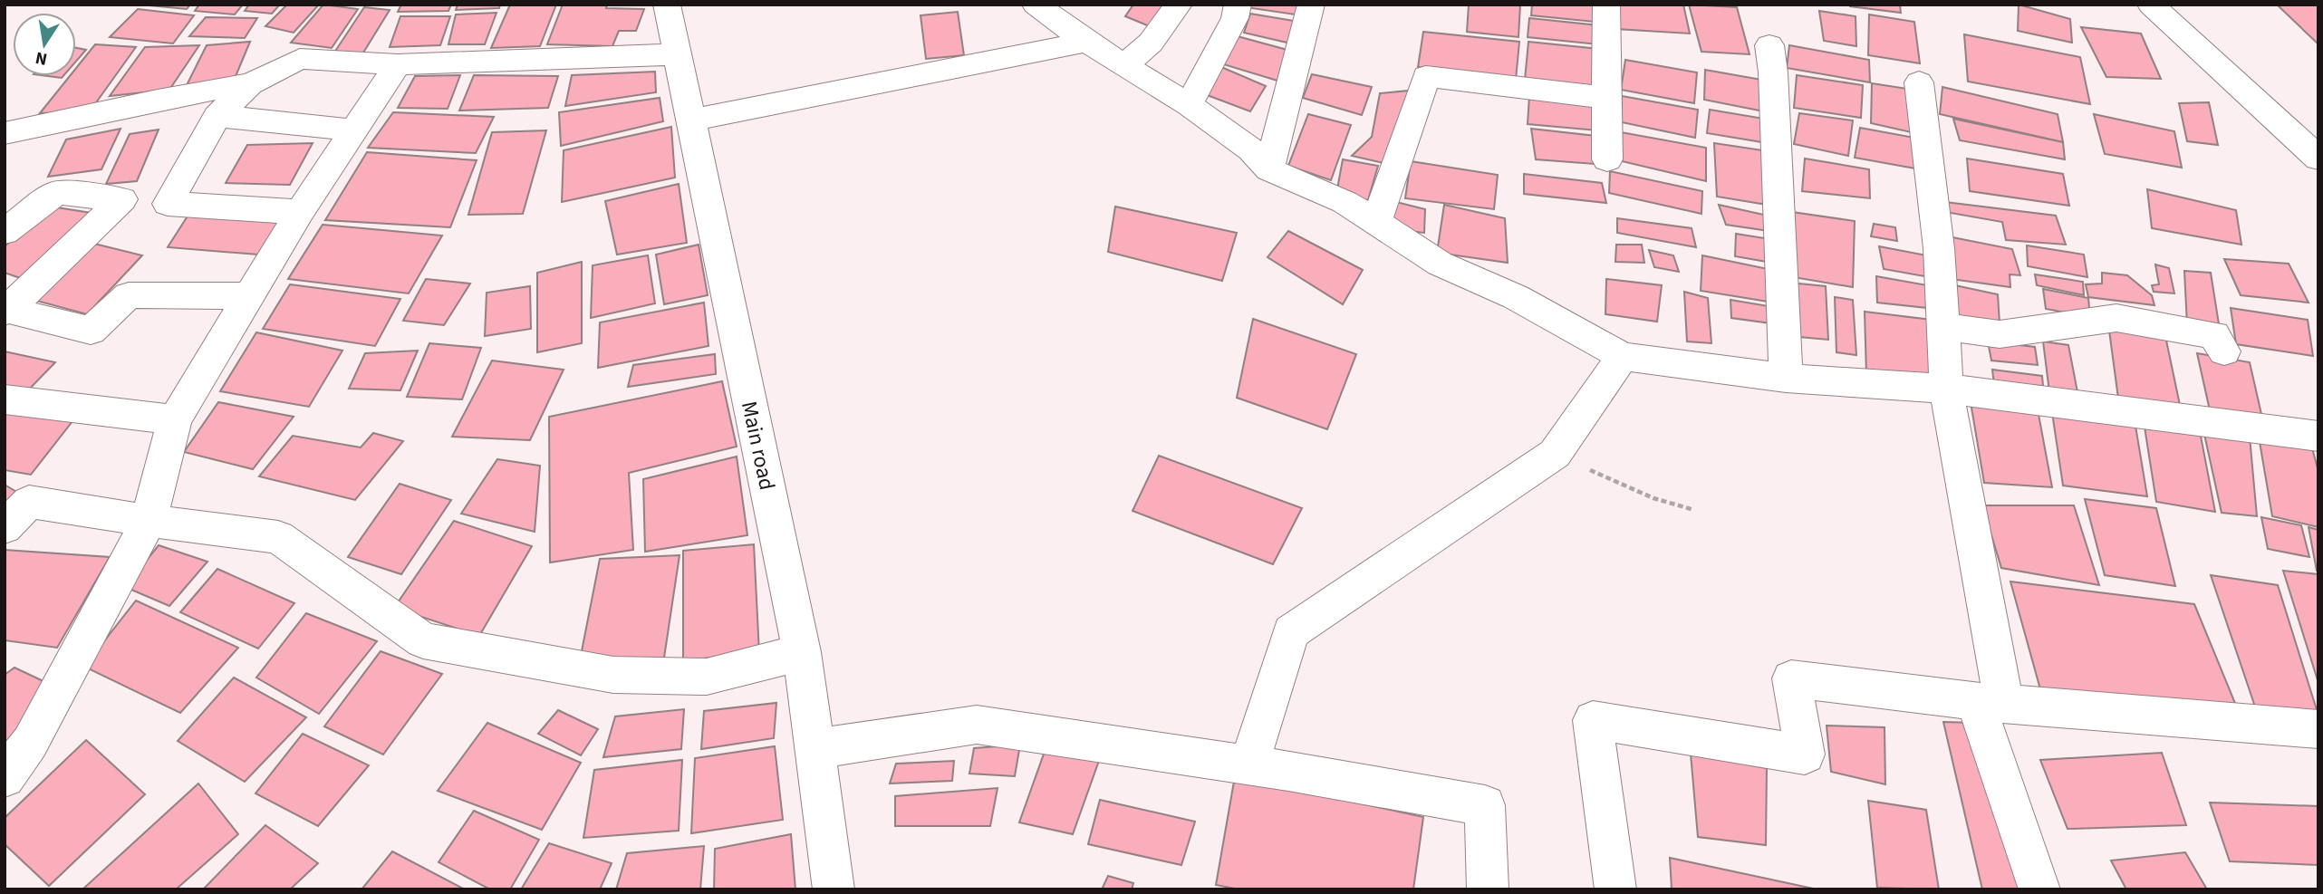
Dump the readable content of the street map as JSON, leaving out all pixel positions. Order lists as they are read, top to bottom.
{
  "streets": {
    "street": ["Main road"]
  },
  "north": "bottom"
}
